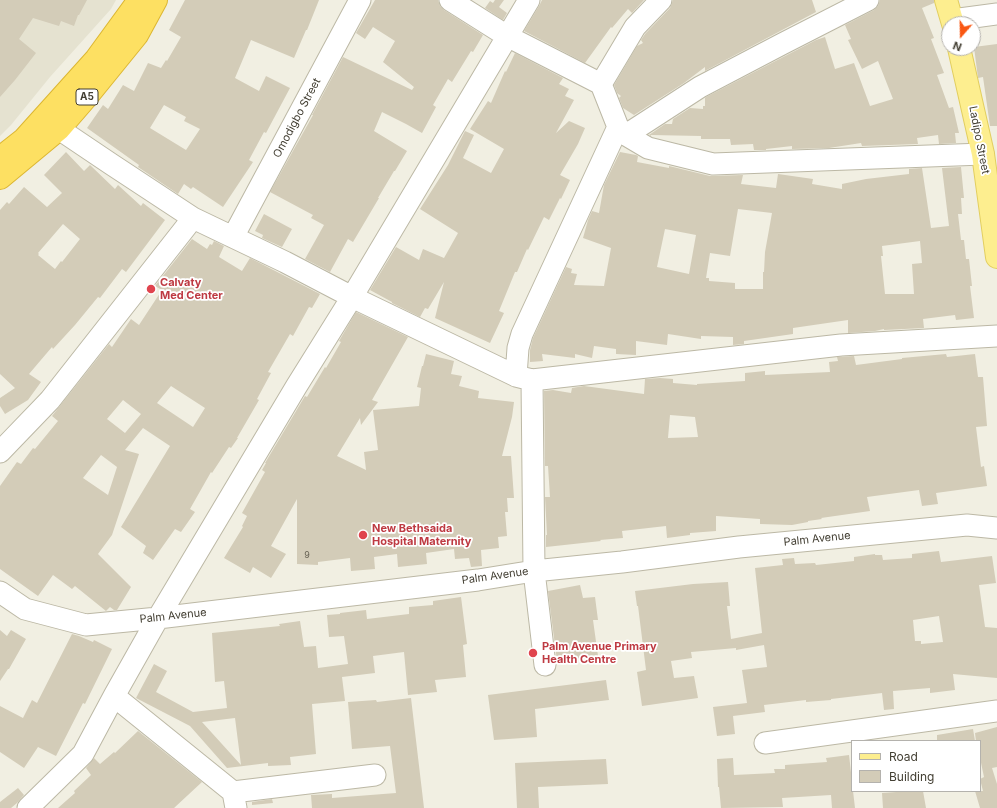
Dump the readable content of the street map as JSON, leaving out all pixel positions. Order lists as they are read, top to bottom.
{
  "streets": {
    "highway": ["A5"],
    "main road": ["Ladipo Street"],
    "street": ["Omodigbo Street", "Palm Avenue"]
  },
  "places": ["Calvaty Med Center", "New Bethsaida Hospital Maternity", "Palm Avenue Primary Health Centre"],
  "house_numbers": ["9"],
  "legend": ["Road", "Building"],
  "north": "bottom"
}
